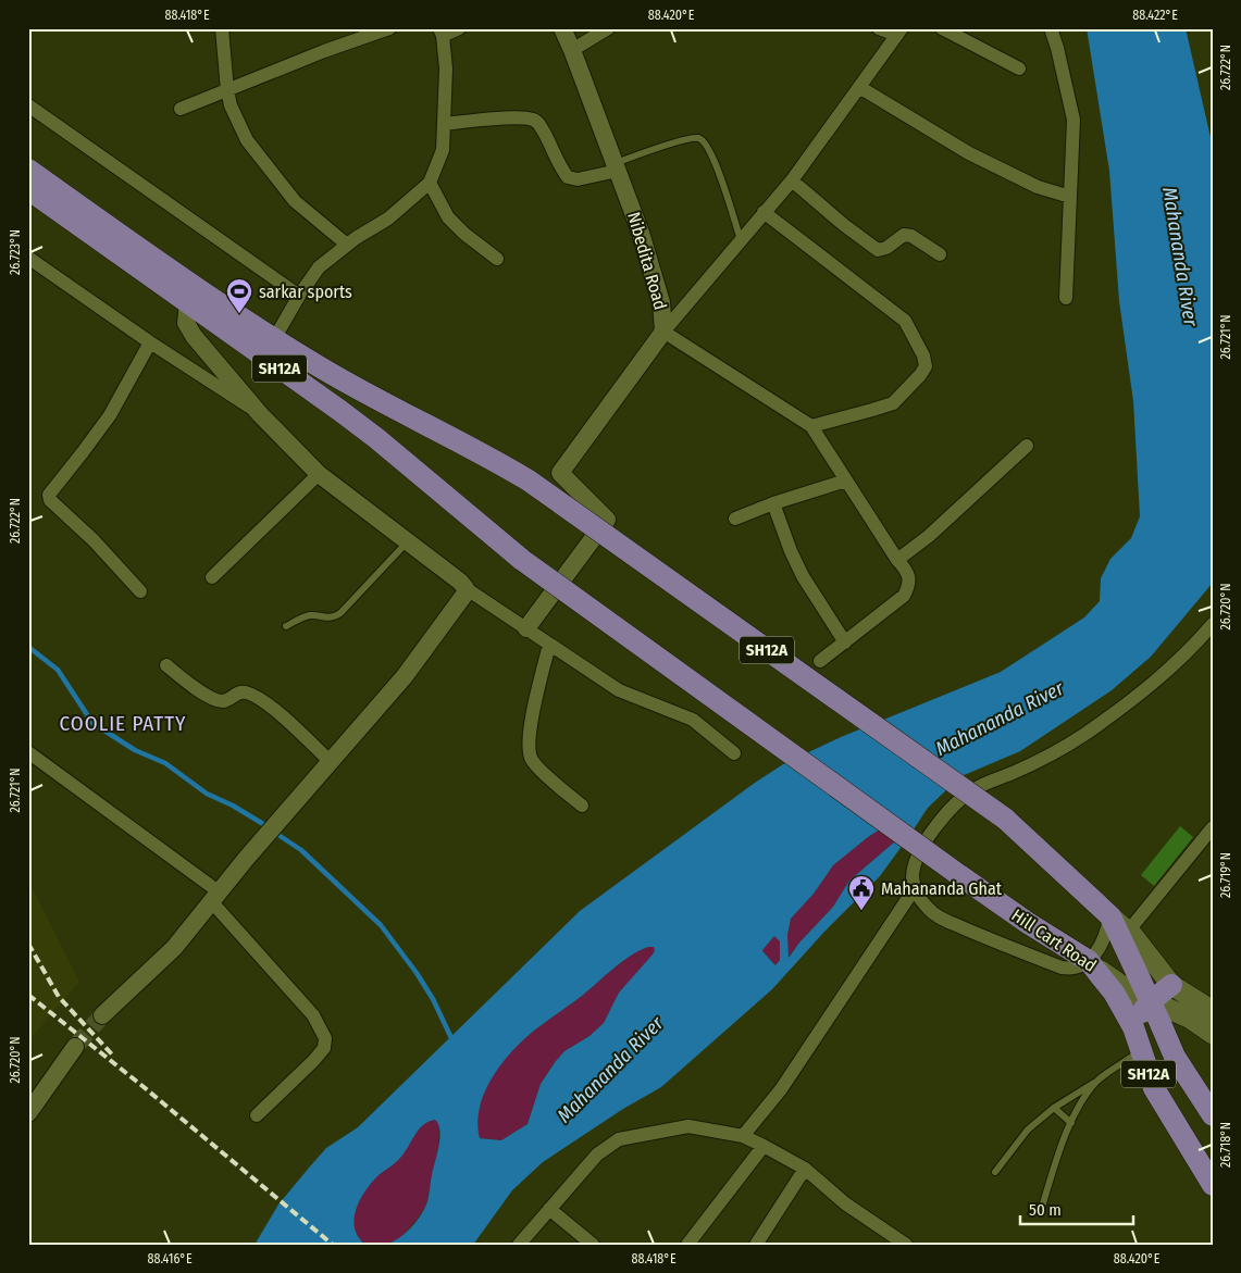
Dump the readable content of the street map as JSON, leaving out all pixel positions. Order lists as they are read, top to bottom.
{
  "streets": {
    "main road": ["SH12A", "Hill Cart Road"],
    "street": ["Nibedita Road"]
  },
  "crossings": [
    ["SH12A", "Hill Cart Road"]
  ],
  "districts": ["COOLIE PATTY"],
  "water": ["Mahananda River"],
  "places": {
    "sports": ["sarkar sports"],
    "public building": ["Mahananda Ghat"]
  },
  "scale_bar": "50 m",
  "coordinates": [
    "88.418°E",
    "88.420°E",
    "88.422°E",
    "26.722°N",
    "26.723°N",
    "26.721°N",
    "26.720°N",
    "26.719°N",
    "26.718°N",
    "88.416°E"
  ]
}
